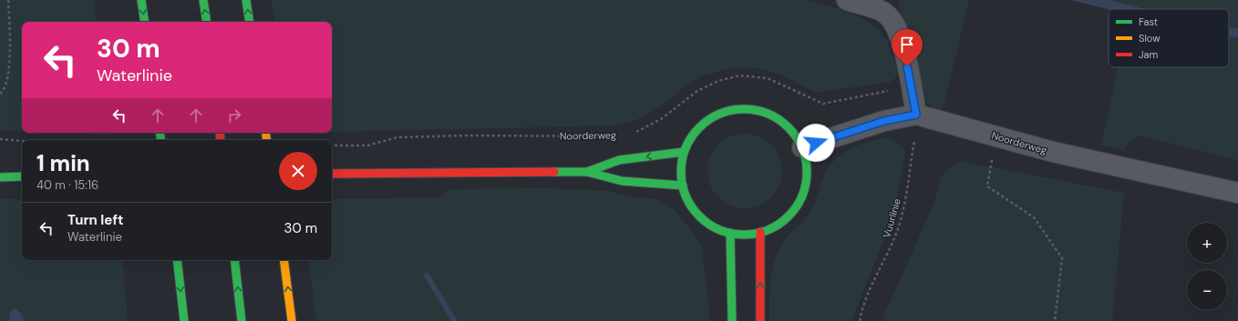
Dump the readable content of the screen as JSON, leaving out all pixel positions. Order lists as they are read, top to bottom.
{
  "streets": {
    "street": ["Noorderweg"],
    "path": ["Vuurlinie"]
  },
  "crossings": [
    ["Noorderweg", "Vuurlinie"]
  ],
  "legend": ["Fast", "Slow", "Jam"],
  "page": {
    "turn": ["30 m", "Waterlinie"],
    "heading": ["1 min", "40 m · 15:16"],
    "list": [
      {
        "name": "Turn left",
        "note": "Waterlinie",
        "value": "30 m"
      }
    ],
    "map_buttons": ["+", "−"]
  }
}
